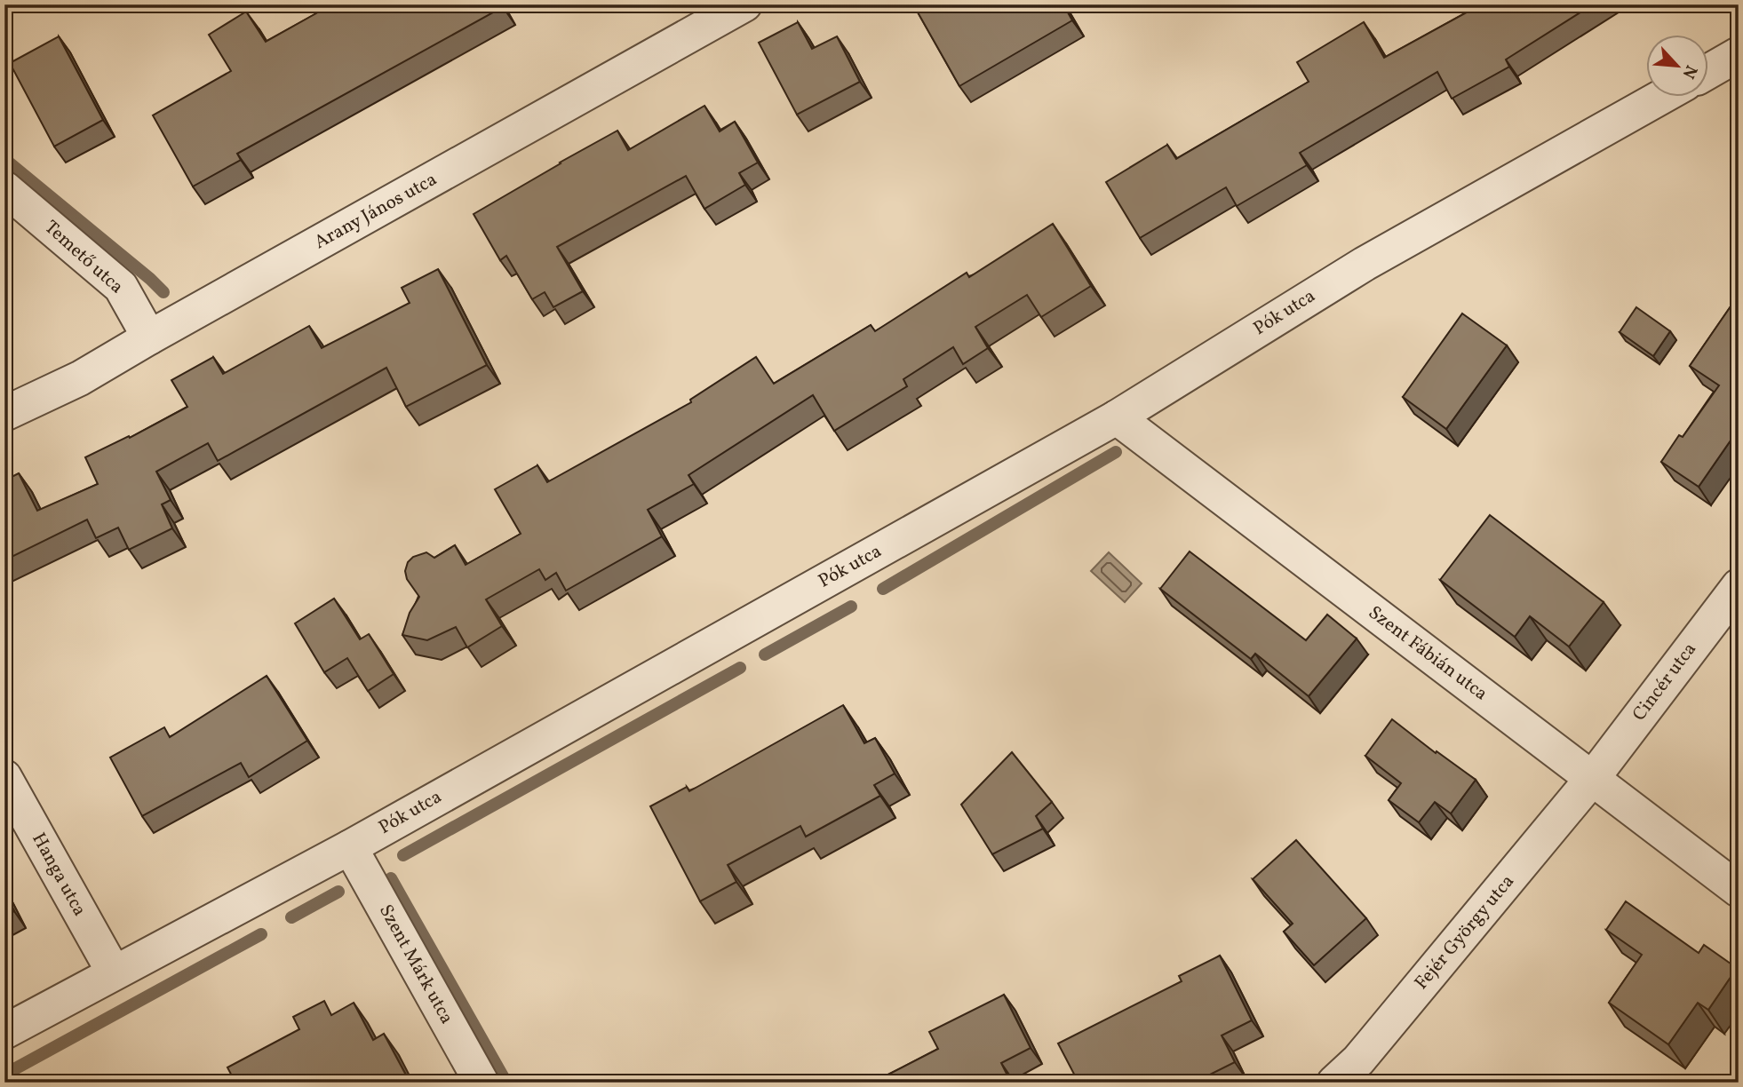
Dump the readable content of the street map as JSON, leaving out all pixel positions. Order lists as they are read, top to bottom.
{
  "streets": {
    "street": [
      "Arany János utca",
      "Temető utca",
      "Pók utca",
      "Szent Fábián utca",
      "Cincér utca",
      "Hanga utca",
      "Fejér György utca",
      "Szent Márk utca"
    ]
  },
  "crossings": [
    ["Arany János utca", "Temető utca"],
    ["Pók utca", "Szent Fábián utca"],
    ["Pók utca", "Hanga utca"],
    ["Pók utca", "Szent Márk utca"],
    ["Szent Fábián utca", "Cincér utca"],
    ["Szent Fábián utca", "Fejér György utca"],
    ["Cincér utca", "Fejér György utca"]
  ],
  "north": "bottom right"
}
